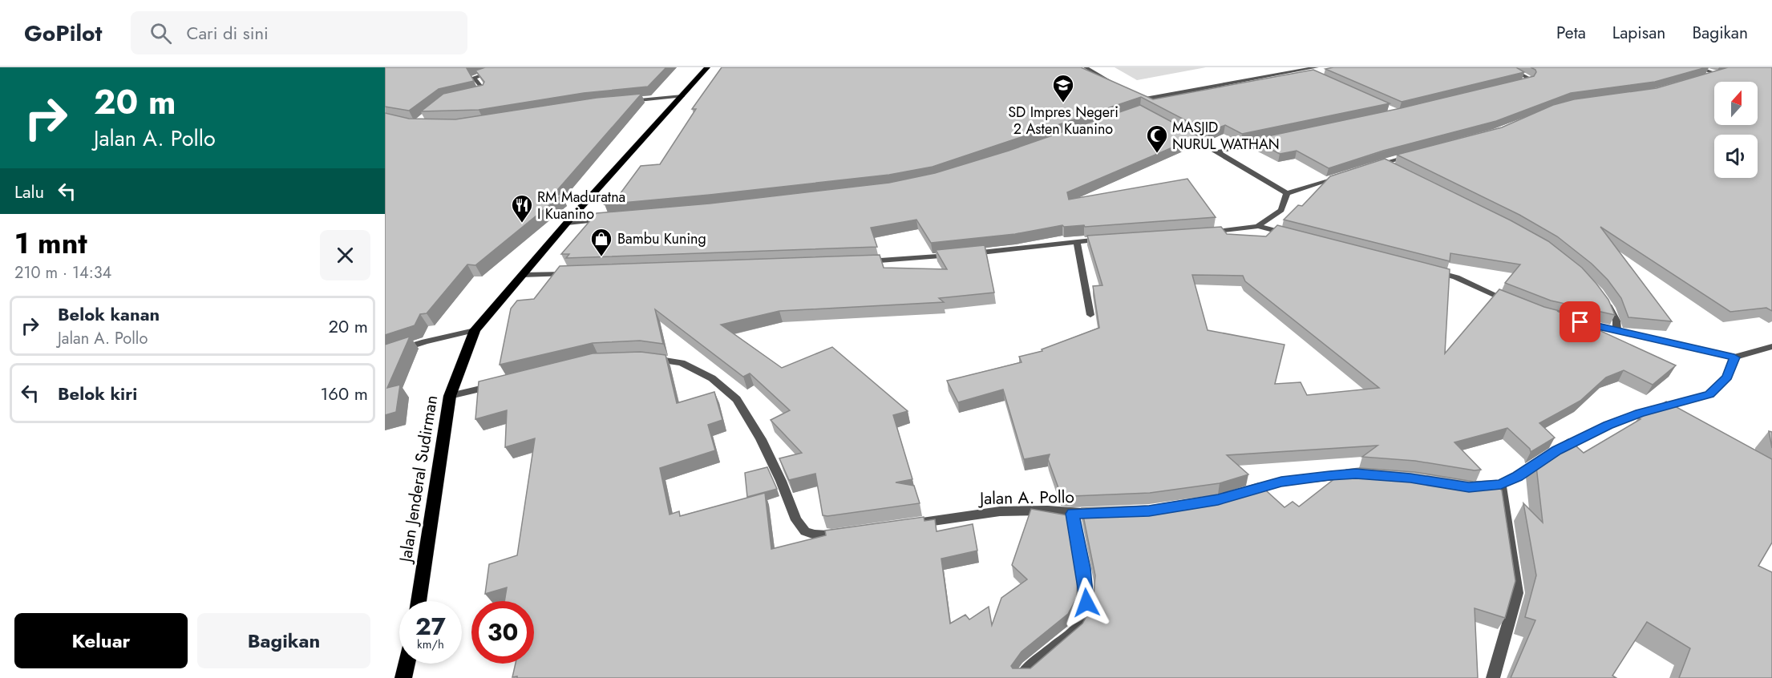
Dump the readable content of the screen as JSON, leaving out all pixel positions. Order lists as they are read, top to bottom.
{
  "streets": {
    "main road": ["Jalan Jenderal Sudirman"],
    "street": ["Jalan A. Pollo"]
  },
  "places": {
    "school or university": ["SD Impres Negeri 2 Asten Kuanino"],
    "mosque": ["MASJID NURUL WATHAN"],
    "restaurant": ["RM Maduratna I Kuanino"],
    "shop": ["Bambu Kuning"]
  },
  "north": "top",
  "page": {
    "header": "GoPilot",
    "search": "Cari di sini",
    "nav": ["Peta", "Lapisan", "Bagikan"],
    "turn": ["20 m", "Jalan A. Pollo"],
    "then": "Lalu",
    "heading": ["1 mnt", "210 m · 14:34"],
    "list": [
      {
        "name": "Belok kanan",
        "note": "Jalan A. Pollo",
        "value": "20 m"
      },
      {
        "name": "Belok kiri",
        "value": "160 m"
      }
    ],
    "speed": "27 km/h",
    "limit": "30",
    "buttons": ["Keluar", "Bagikan"]
  }
}
